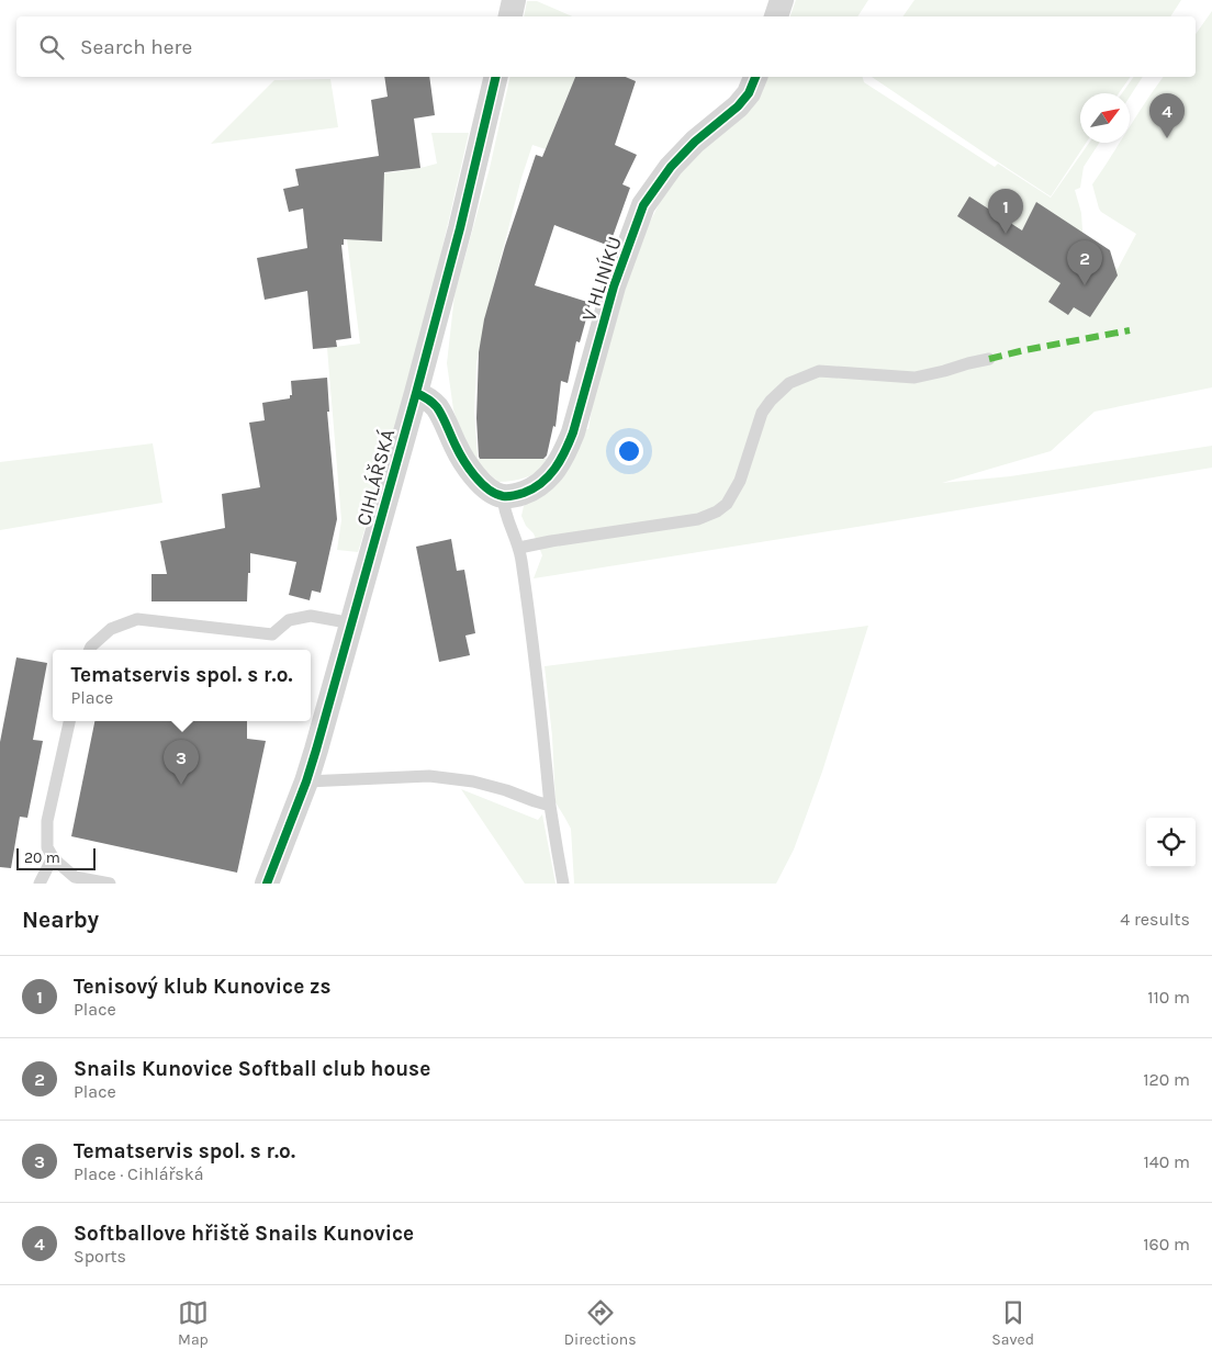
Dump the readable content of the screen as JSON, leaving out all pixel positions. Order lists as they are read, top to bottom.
{
  "streets": {
    "street": ["V HLINÍKU", "CIHLÁŘSKÁ"]
  },
  "scale_bar": "20 m",
  "north": "top right",
  "page": {
    "search": "Search here",
    "pins": [
      "4",
      "1",
      "2",
      "3"
    ],
    "popup": ["Tematservis spol. s r.o.", "Place"],
    "scale": "20 m",
    "heading": ["Nearby", "4 results"],
    "list": [
      {
        "mark": "1",
        "name": "Tenisový klub Kunovice zs",
        "note": "Place",
        "value": "110 m"
      },
      {
        "mark": "2",
        "name": "Snails Kunovice Softball club house",
        "note": "Place",
        "value": "120 m"
      },
      {
        "mark": "3",
        "name": "Tematservis spol. s r.o.",
        "note": "Place · Cihlářská",
        "value": "140 m"
      },
      {
        "mark": "4",
        "name": "Softballove hřiště Snails Kunovice",
        "note": "Sports",
        "value": "160 m"
      }
    ],
    "nav": ["Map", "Directions", "Saved"]
  }
}
